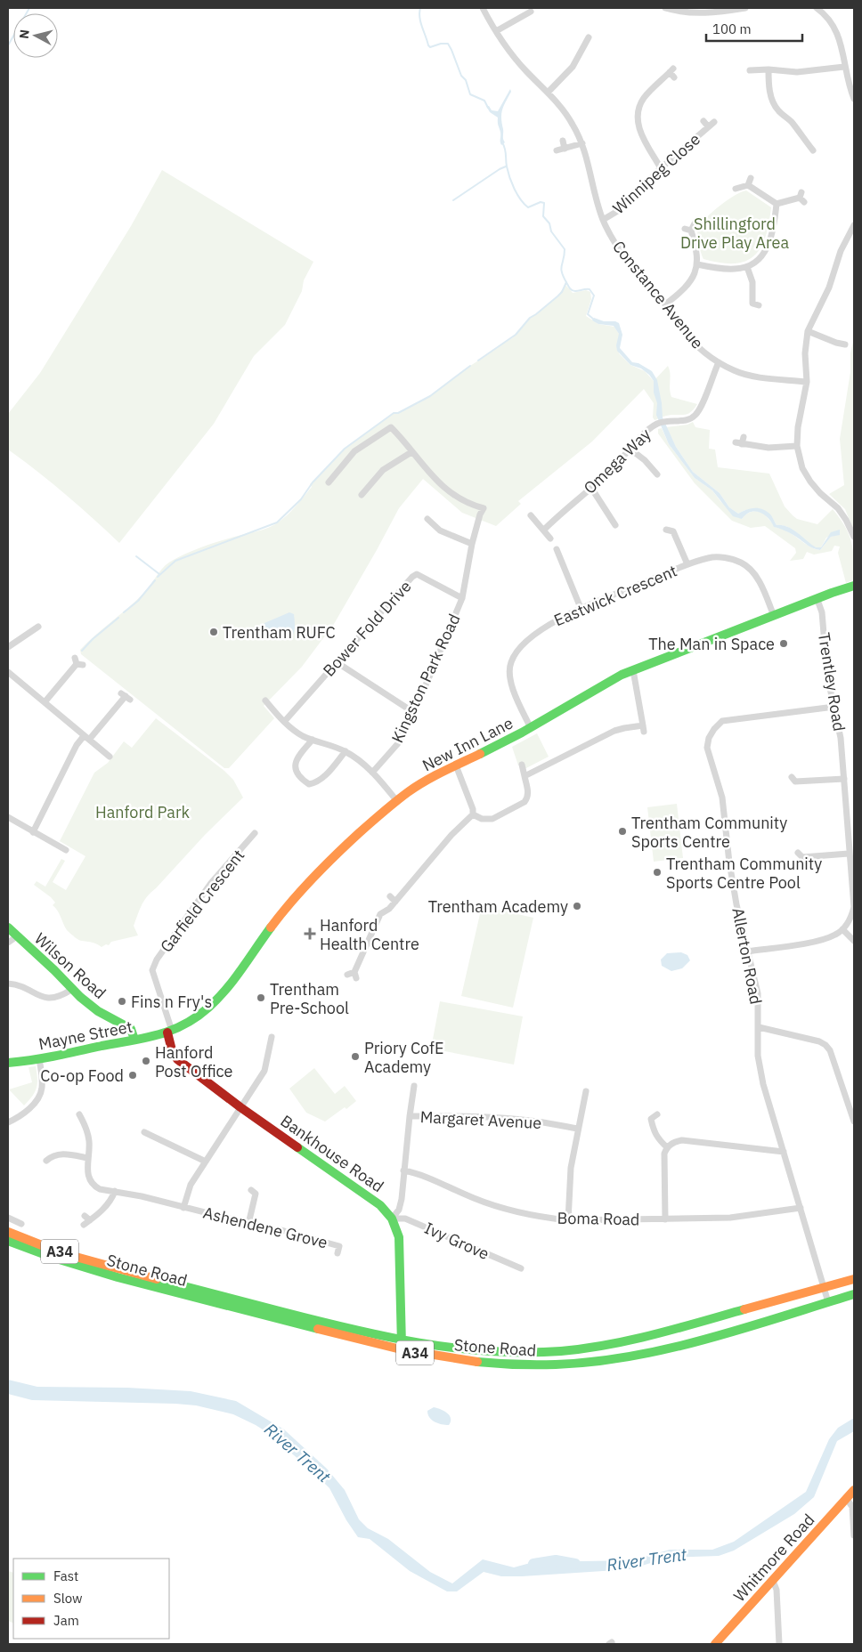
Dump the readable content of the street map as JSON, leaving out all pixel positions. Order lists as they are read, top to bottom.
{
  "streets": {
    "main road": [
      "New Inn Lane",
      "Wilson Road",
      "Mayne Street",
      "Bankhouse Road",
      "A34",
      "Stone Road",
      "Whitmore Road"
    ],
    "street": [
      "Winnipeg Close",
      "Constance Avenue",
      "Omega Way",
      "Eastwick Crescent",
      "Bower Fold Drive",
      "Kingston Park Road",
      "Trentley Road",
      "Garfield Crescent",
      "Allerton Road",
      "Margaret Avenue",
      "Boma Road",
      "Ashendene Grove",
      "Ivy Grove"
    ]
  },
  "crossings": [
    ["Winnipeg Close", "Constance Avenue"],
    ["Constance Avenue", "Omega Way"],
    ["Eastwick Crescent", "New Inn Lane"],
    ["Bower Fold Drive", "Kingston Park Road"],
    ["Trentley Road", "New Inn Lane"],
    ["Trentley Road", "Allerton Road"],
    ["New Inn Lane", "Garfield Crescent"],
    ["New Inn Lane", "Mayne Street"],
    ["New Inn Lane", "Bankhouse Road"],
    ["Garfield Crescent", "Mayne Street"],
    ["Garfield Crescent", "Bankhouse Road"],
    ["Allerton Road", "Boma Road"],
    ["Allerton Road", "Stone Road"],
    ["Wilson Road", "Mayne Street"],
    ["Mayne Street", "Bankhouse Road"],
    ["Bankhouse Road", "Ashendene Grove"],
    ["Bankhouse Road", "Ivy Grove"],
    ["Bankhouse Road", "Stone Road"]
  ],
  "water": ["River Trent"],
  "parks": ["Shillingford Drive Play Area", "Hanford Park"],
  "places": {
    "other": [
      "Trentham RUFC",
      "The Man in Space",
      "Trentham Community Sports Centre",
      "Trentham Community Sports Centre Pool",
      "Trentham Academy",
      "Trentham Pre-School",
      "Fins n Fry's",
      "Priory CofE Academy",
      "Hanford Post Office",
      "Co-op Food"
    ],
    "health": ["Hanford Health Centre"]
  },
  "legend": ["Fast", "Slow", "Jam"],
  "scale_bar": "100 m",
  "north": "left"
}
